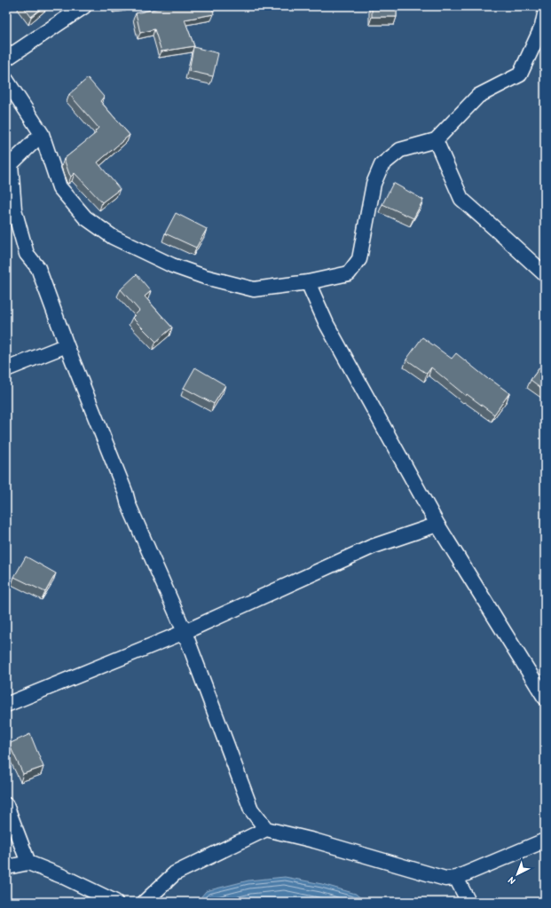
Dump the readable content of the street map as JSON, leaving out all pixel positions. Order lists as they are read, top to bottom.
{
  "north": "bottom left"
}
